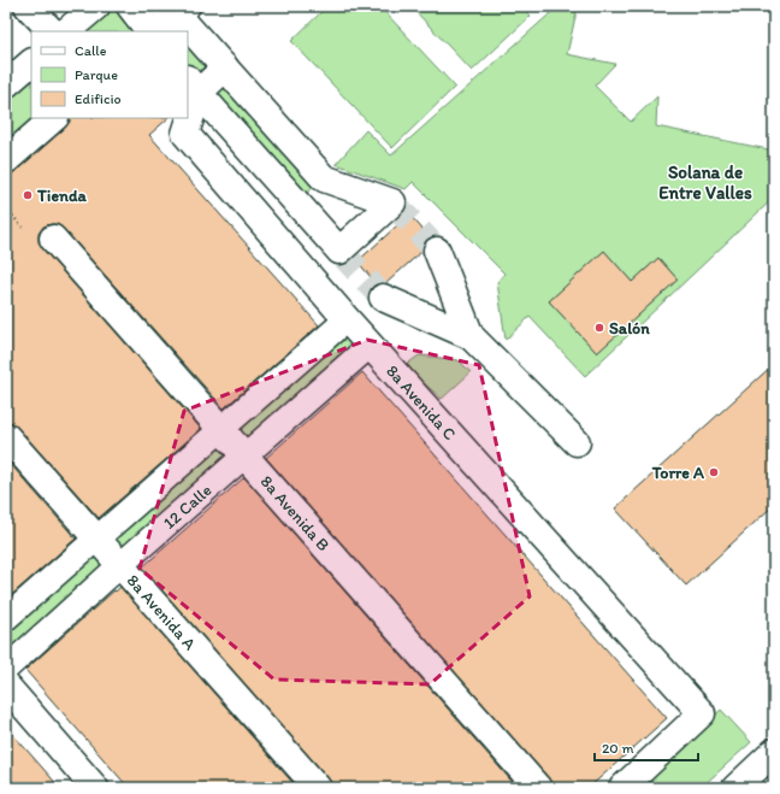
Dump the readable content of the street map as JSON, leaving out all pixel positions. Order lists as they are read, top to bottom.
{
  "streets": {
    "street": [
      "8a Avenida C",
      "12 Calle",
      "8a Avenida B",
      "8a Avenida A"
    ]
  },
  "crossings": [
    ["8a Avenida C", "12 Calle"],
    ["12 Calle", "8a Avenida B"],
    ["12 Calle", "8a Avenida A"]
  ],
  "districts": ["Solana de Entre Valles"],
  "places": ["Tienda", "Salón", "Torre A"],
  "legend": ["Calle", "Parque", "Edificio"],
  "scale_bar": "20 m"
}
